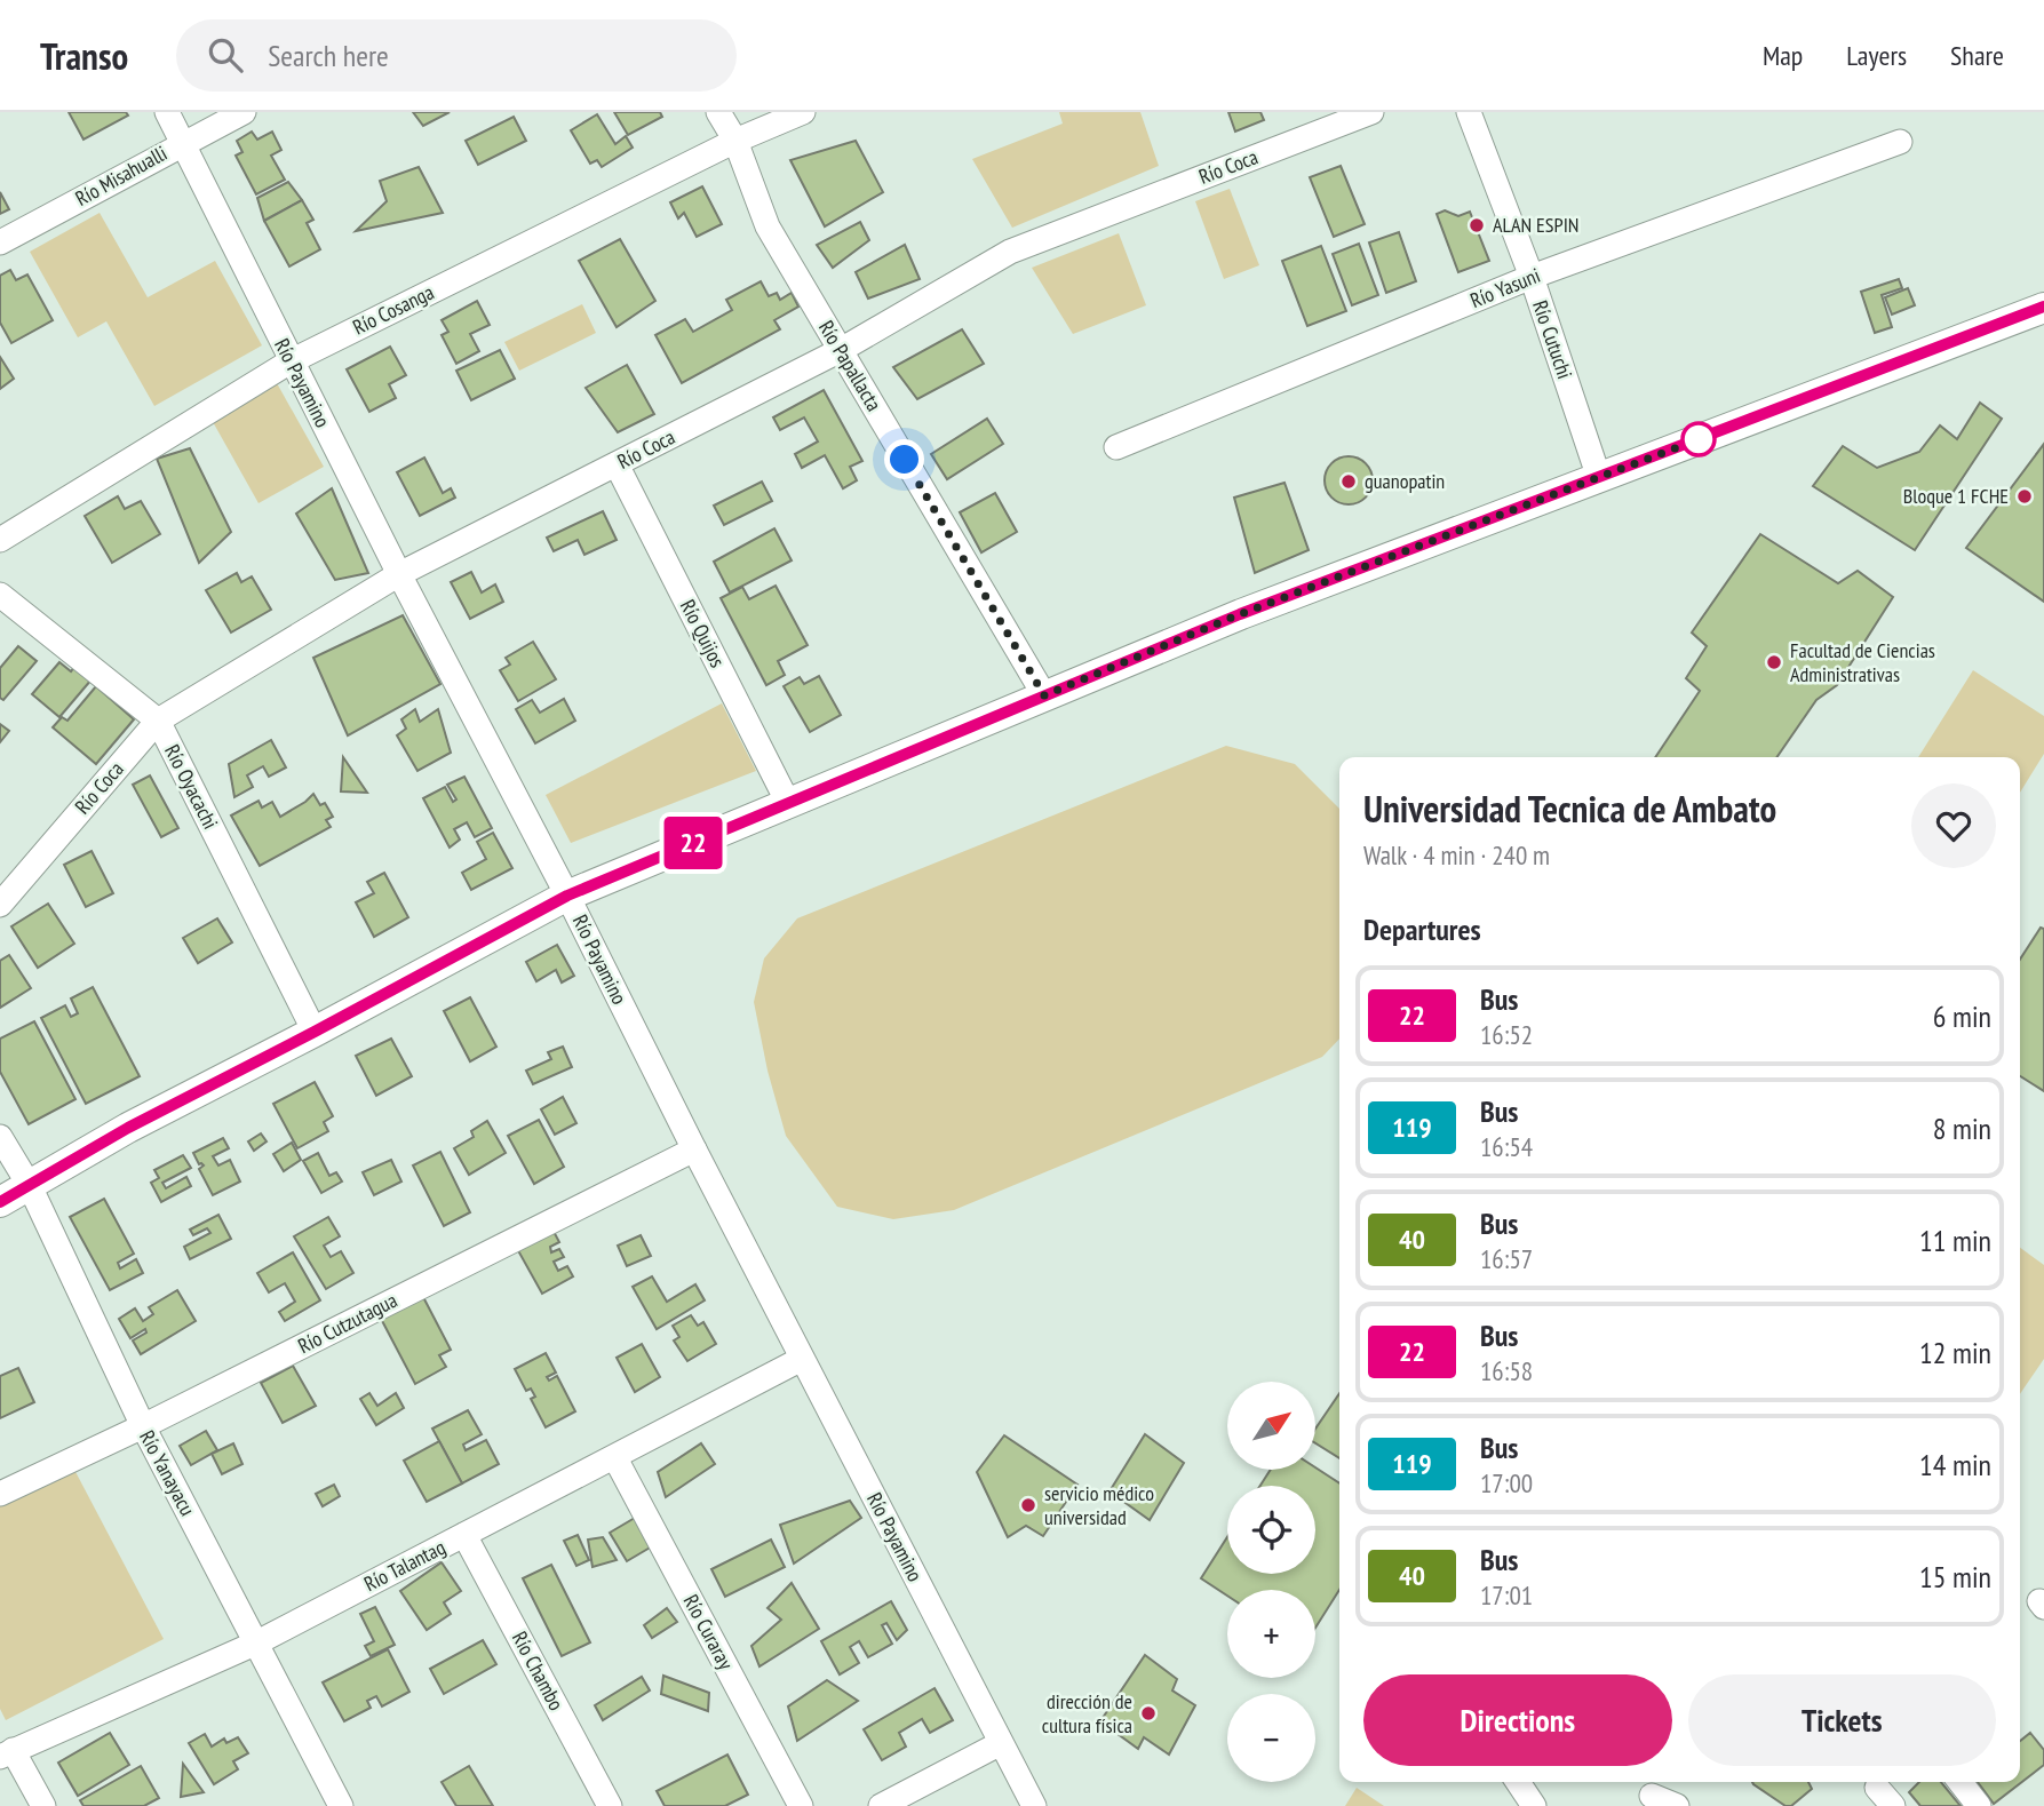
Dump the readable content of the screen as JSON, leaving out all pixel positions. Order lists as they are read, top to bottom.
{
  "streets": {
    "street": [
      "Río Coca",
      "Río Misahualli",
      "Río Yasuni",
      "Río Cosanga",
      "Río Cutuchi",
      "Río Papallacta",
      "Río Payamino",
      "Río Quijos",
      "Río Oyacachi",
      "Río Cutzutagua",
      "Río Yanayacu",
      "Río Talantag",
      "Río Curaray",
      "Río Chambo"
    ]
  },
  "crossings": [
    ["Río Coca", "Río Papallacta"],
    ["Río Coca", "Río Payamino"],
    ["Río Coca", "Río Quijos"],
    ["Río Coca", "Río Oyacachi"],
    ["Río Misahualli", "Río Payamino"],
    ["Río Yasuni", "Río Cutuchi"],
    ["Río Cosanga", "Río Papallacta"],
    ["Río Cosanga", "Río Payamino"],
    ["Río Payamino", "Río Cutzutagua"],
    ["Río Payamino", "Río Talantag"],
    ["Río Cutzutagua", "Río Yanayacu"],
    ["Río Yanayacu", "Río Talantag"],
    ["Río Talantag", "Río Curaray"],
    ["Río Talantag", "Río Chambo"]
  ],
  "places": [
    "ALAN ESPIN",
    "guanopatin",
    "Bloque 1 FCHE",
    "Facultad de Ciencias Administrativas",
    "servicio médico universidad",
    "dirección de cultura física"
  ],
  "lines": ["bus line 22"],
  "north": "top right",
  "page": {
    "header": "Transo",
    "search": "Search here",
    "nav": ["Map", "Layers", "Share"],
    "on_map": "22",
    "heading": [
      ["Universidad Tecnica de Ambato", "Walk · 4 min · 240 m"],
      "Departures"
    ],
    "list": [
      {
        "mark": "22",
        "name": "Bus",
        "note": "16:52",
        "value": "6 min"
      },
      {
        "mark": "119",
        "name": "Bus",
        "note": "16:54",
        "value": "8 min"
      },
      {
        "mark": "40",
        "name": "Bus",
        "note": "16:57",
        "value": "11 min"
      },
      {
        "mark": "22",
        "name": "Bus",
        "note": "16:58",
        "value": "12 min"
      },
      {
        "mark": "119",
        "name": "Bus",
        "note": "17:00",
        "value": "14 min"
      },
      {
        "mark": "40",
        "name": "Bus",
        "note": "17:01",
        "value": "15 min"
      }
    ],
    "map_buttons": ["+", "−"],
    "buttons": ["Directions", "Tickets"]
  }
}
